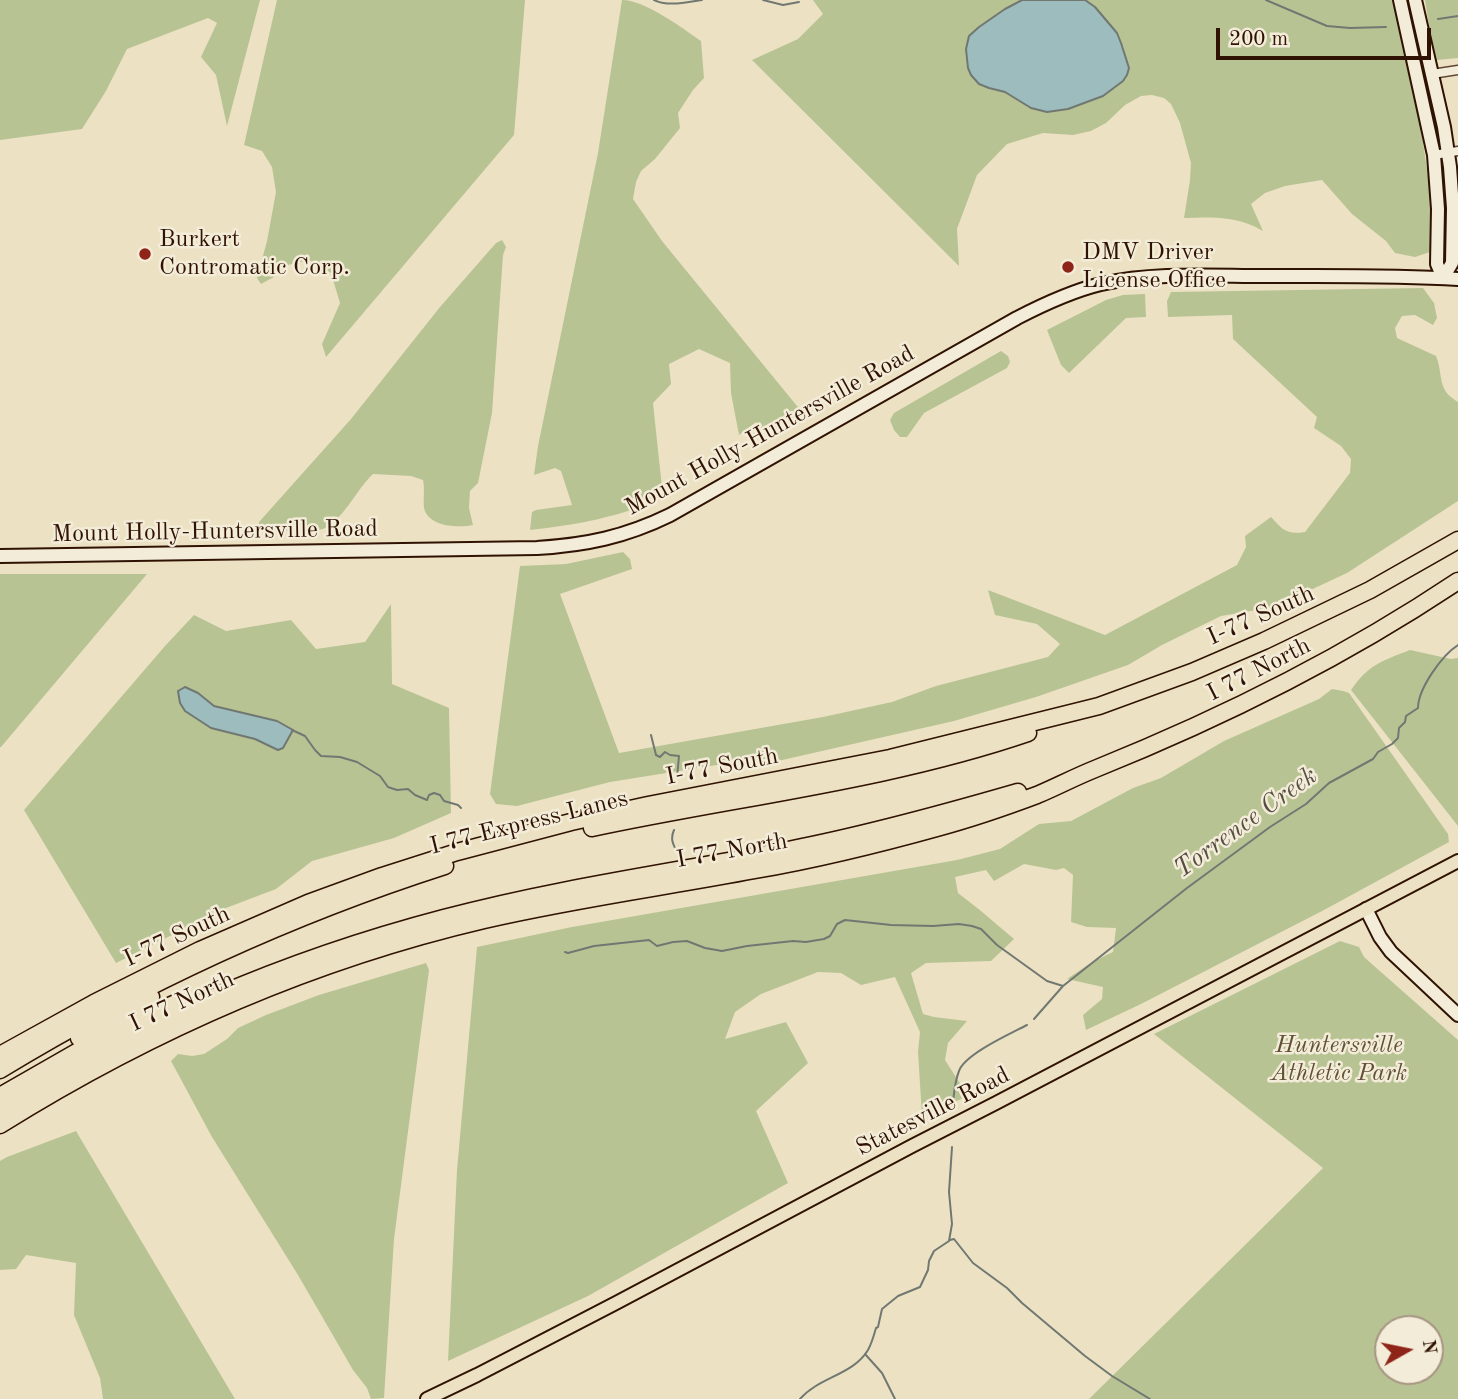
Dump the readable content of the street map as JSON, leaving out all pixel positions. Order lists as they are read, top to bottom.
{
  "streets": {
    "highway": ["I-77 South", "I 77 North", "I 77 Express Lanes"],
    "main road": ["Mount Holly-Huntersville Road", "Statesville Road"]
  },
  "crossings": [
    ["I-77 South", "I 77 Express Lanes"]
  ],
  "water": ["Torrence Creek"],
  "parks": ["Huntersville Athletic Park"],
  "places": ["Burkert Contromatic Corp.", "DMV Driver License Office"],
  "scale_bar": "200 m",
  "north": "right"
}
